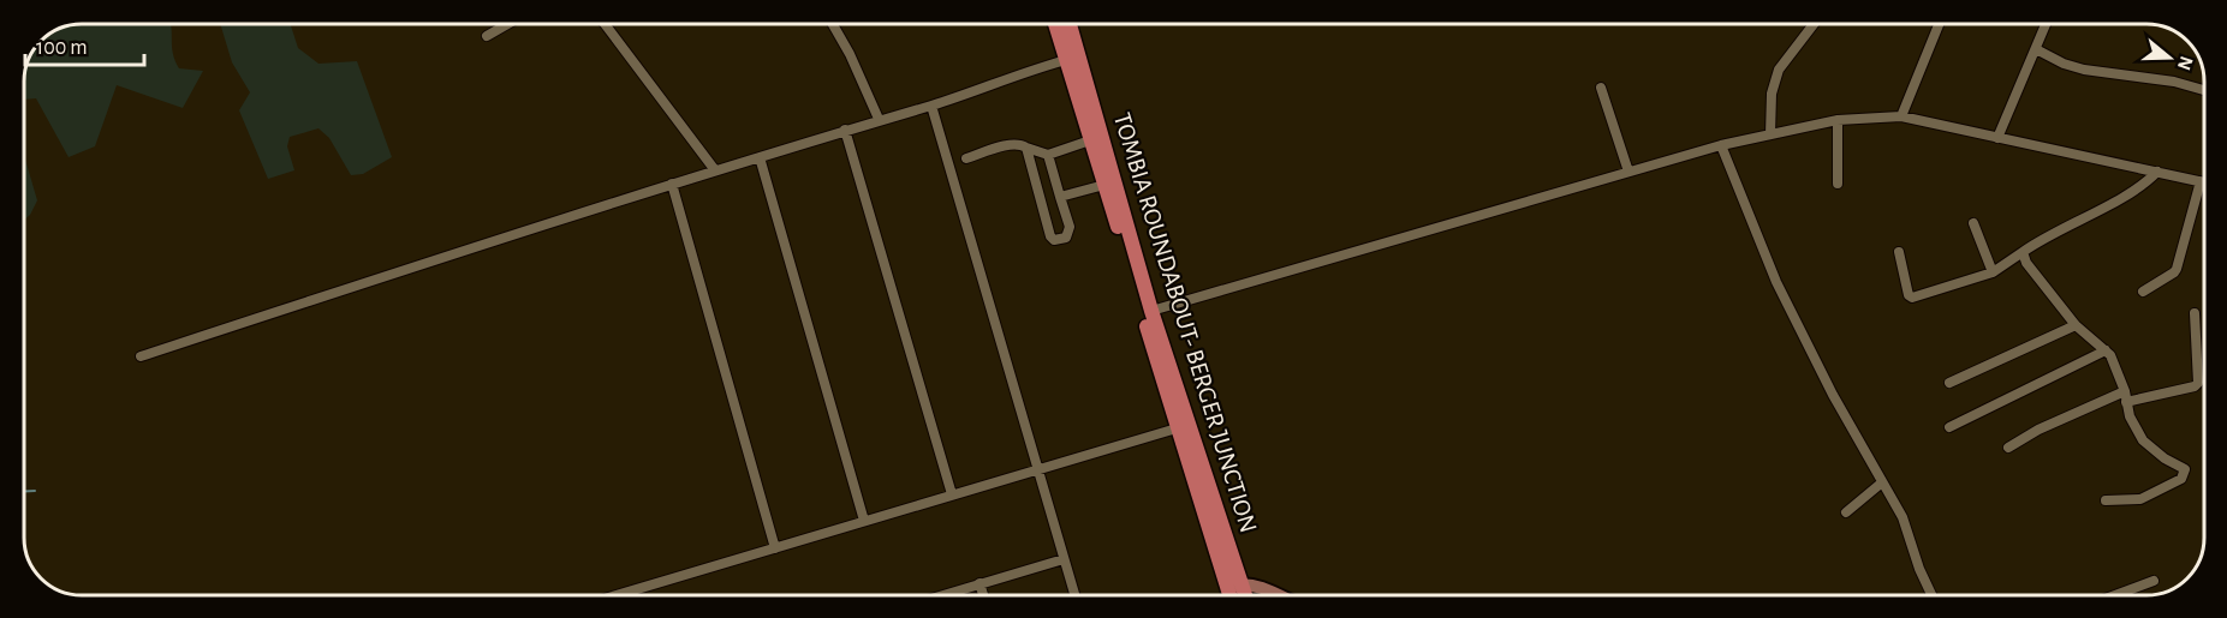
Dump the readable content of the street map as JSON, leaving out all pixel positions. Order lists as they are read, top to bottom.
{
  "streets": {
    "main road": ["TOMBIA ROUNDABOUT- BERGER JUNCTION"]
  },
  "scale_bar": "100 m",
  "north": "right"
}
